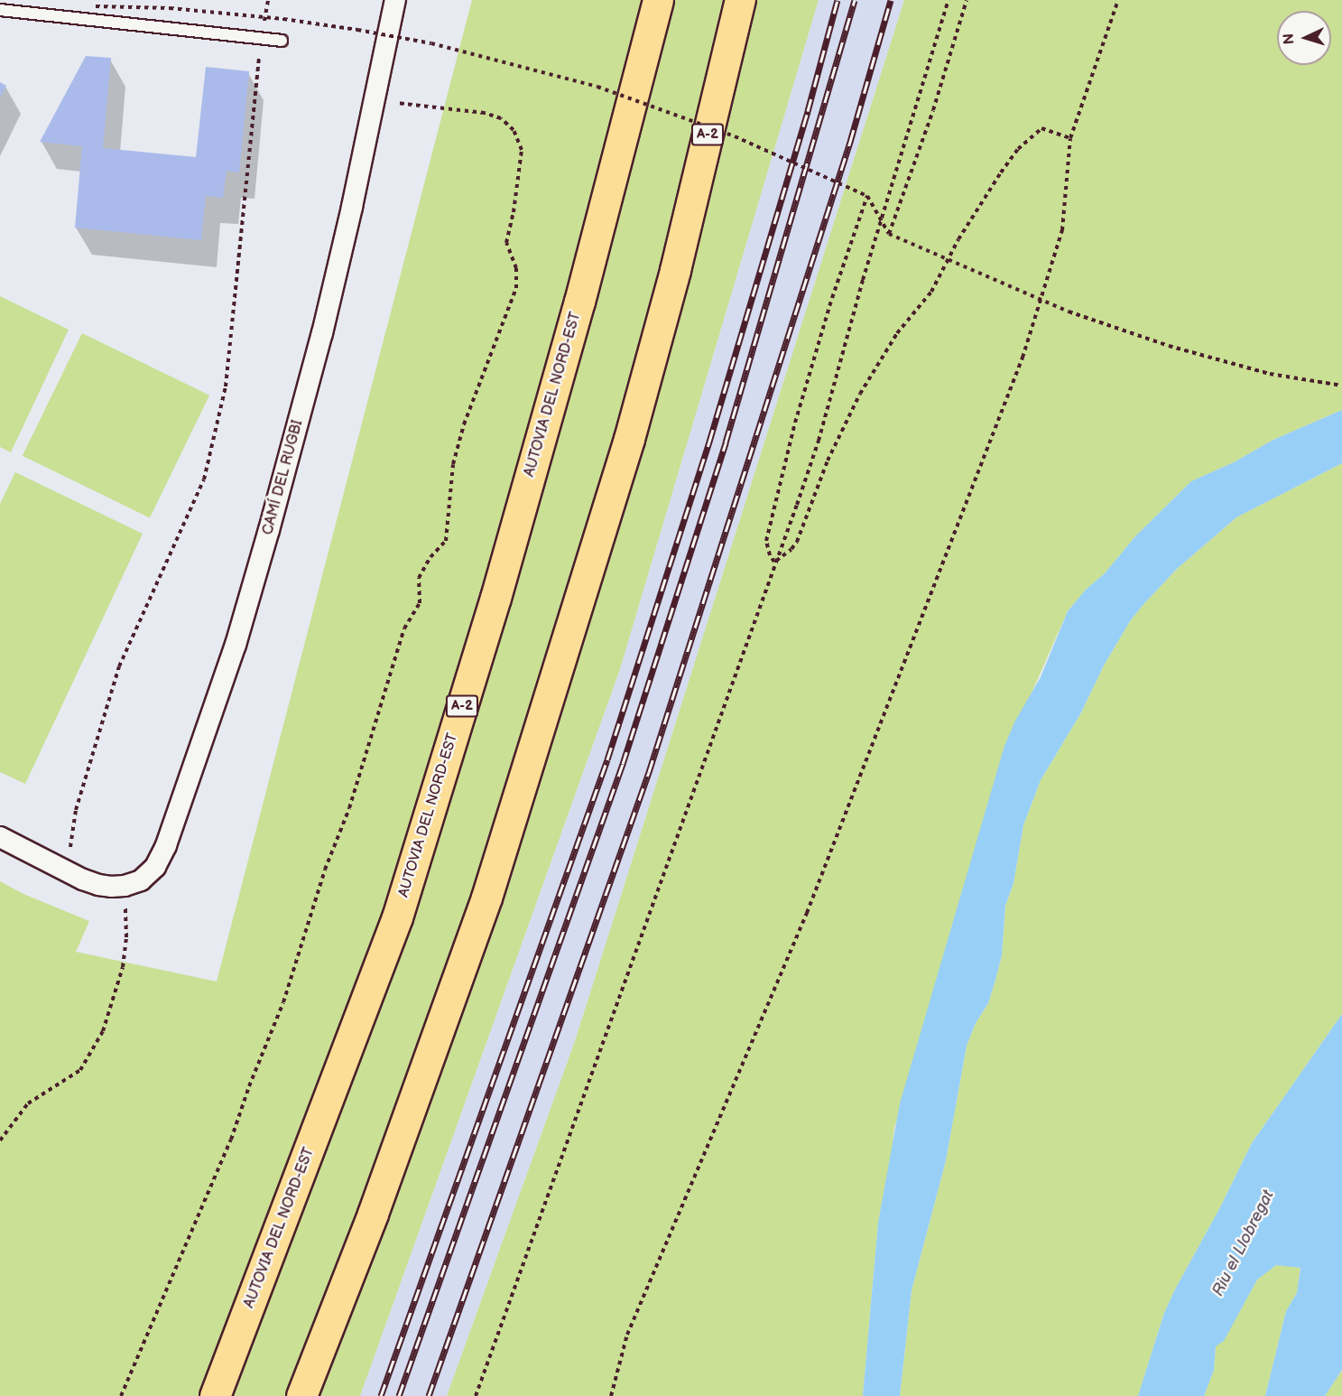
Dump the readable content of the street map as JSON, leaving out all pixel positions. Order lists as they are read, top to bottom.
{
  "streets": {
    "highway": ["A-2", "AUTOVIA DEL NORD-EST"],
    "street": ["CAMÍ DEL RUGBI"]
  },
  "water": ["Riu el Llobregat"],
  "north": "left"
}
